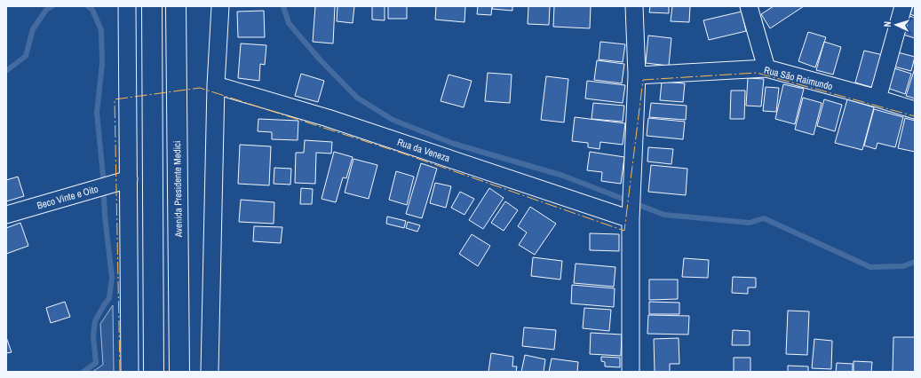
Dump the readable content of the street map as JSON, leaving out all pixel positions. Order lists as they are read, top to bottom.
{
  "streets": {
    "main road": ["Avenida Presidente Medici"],
    "street": ["Rua São Raimundo", "Rua da Veneza", "Beco Vinte e Oito"]
  },
  "north": "left"
}
